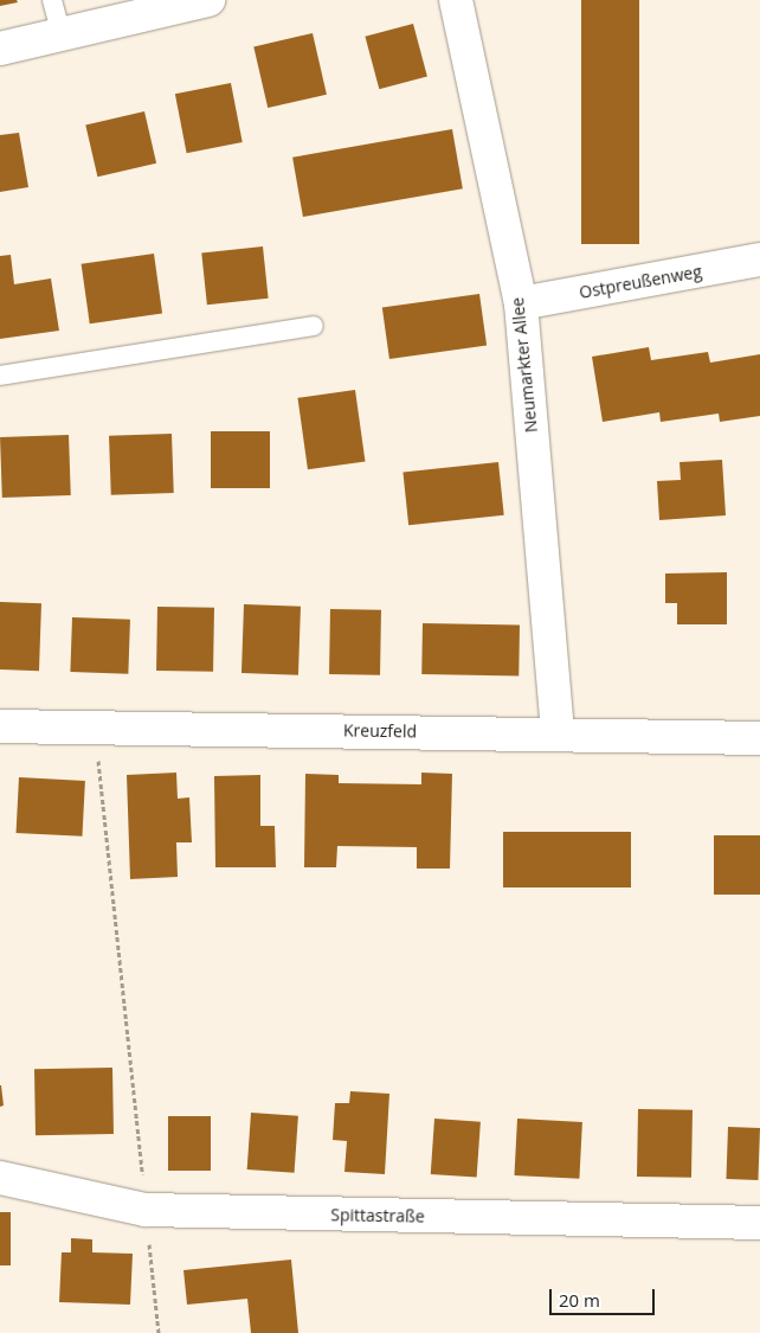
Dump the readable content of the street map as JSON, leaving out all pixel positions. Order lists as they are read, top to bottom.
{
  "streets": {
    "street": [
      "Ostpreußenweg",
      "Neumarkter Allee",
      "Kreuzfeld",
      "Spittastraße"
    ]
  },
  "crossings": [
    ["Ostpreußenweg", "Neumarkter Allee"],
    ["Neumarkter Allee", "Kreuzfeld"]
  ],
  "scale_bar": "20 m"
}
